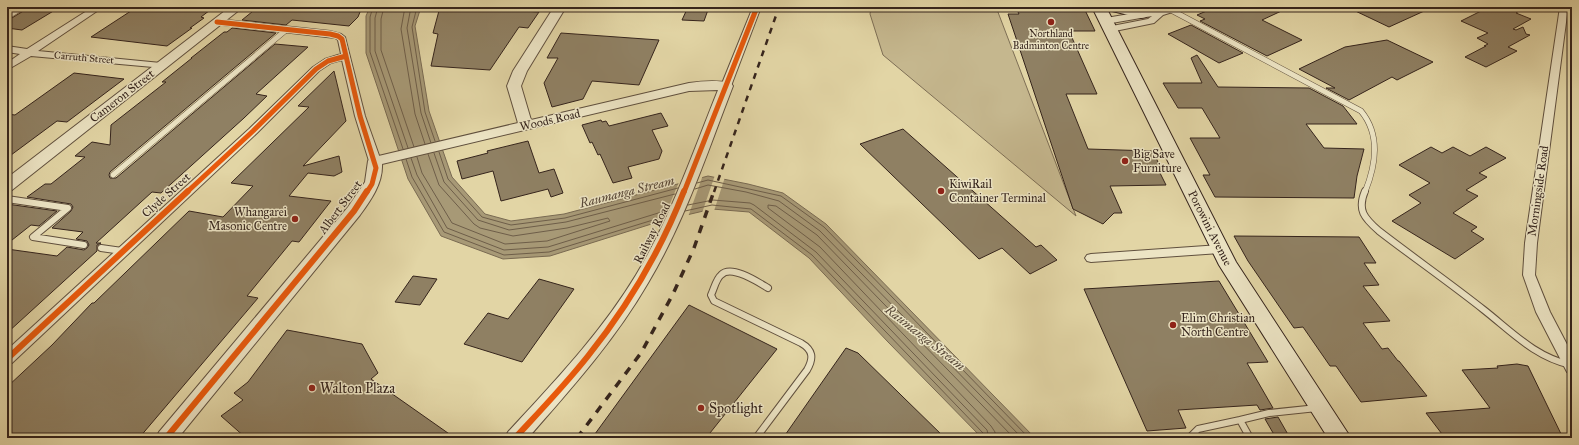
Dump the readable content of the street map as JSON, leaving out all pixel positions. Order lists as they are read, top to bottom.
{
  "streets": {
    "main road": ["Porowini Avenue"],
    "street": [
      "Carruth Street",
      "Cameron Street",
      "Woods Road",
      "Morningside Road",
      "Clyde Street",
      "Albert Street",
      "Railway Road"
    ]
  },
  "crossings": [
    ["Carruth Street", "Cameron Street"],
    ["Cameron Street", "Albert Street"],
    ["Woods Road", "Albert Street"],
    ["Woods Road", "Railway Road"],
    ["Clyde Street", "Albert Street"]
  ],
  "water": ["Raumanga Stream"],
  "places": [
    "Northland Badminton Centre",
    "Big Save Furniture",
    "KiwiRail Container Terminal",
    "Whangarei Masonic Centre",
    "Elim Christian North Centre",
    "Walton Plaza",
    "Spotlight"
  ]
}
